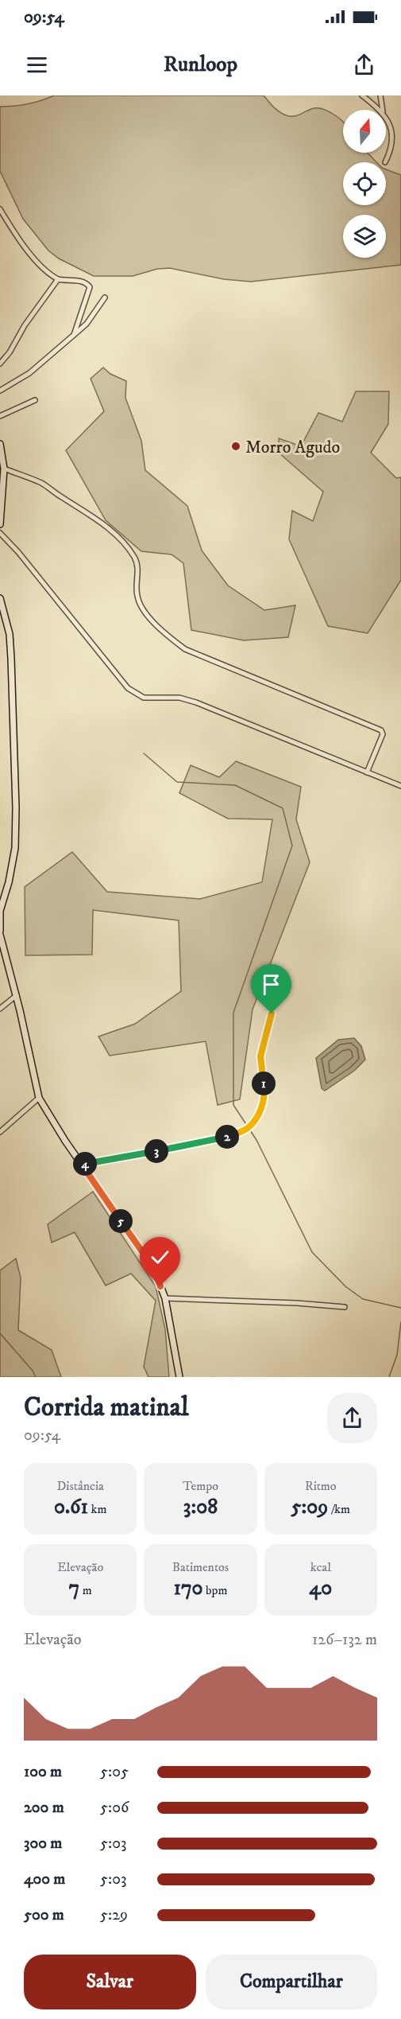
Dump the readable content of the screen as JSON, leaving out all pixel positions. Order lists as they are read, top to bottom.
{
  "places": ["Morro Agudo"],
  "north": "top",
  "page": {
    "status": "09:54",
    "header": "Runloop",
    "pins": [
      "1",
      "2",
      "3",
      "4",
      "5"
    ],
    "heading": ["Corrida matinal", "09:54"],
    "stats": [
      ["Distância", "0.61 km"],
      ["Tempo", "3:08"],
      ["Ritmo", "5:09 /km"],
      ["Elevação", "7 m"],
      ["Batimentos", "170 bpm"],
      ["kcal", "40"]
    ],
    "chart": ["Elevação", "126–132 m"],
    "list": [
      {
        "name": "100 m",
        "note": "5:05"
      },
      {
        "name": "200 m",
        "note": "5:06"
      },
      {
        "name": "300 m",
        "note": "5:03"
      },
      {
        "name": "400 m",
        "note": "5:03"
      },
      {
        "name": "500 m",
        "note": "5:29"
      }
    ],
    "buttons": ["Salvar", "Compartilhar"]
  }
}
